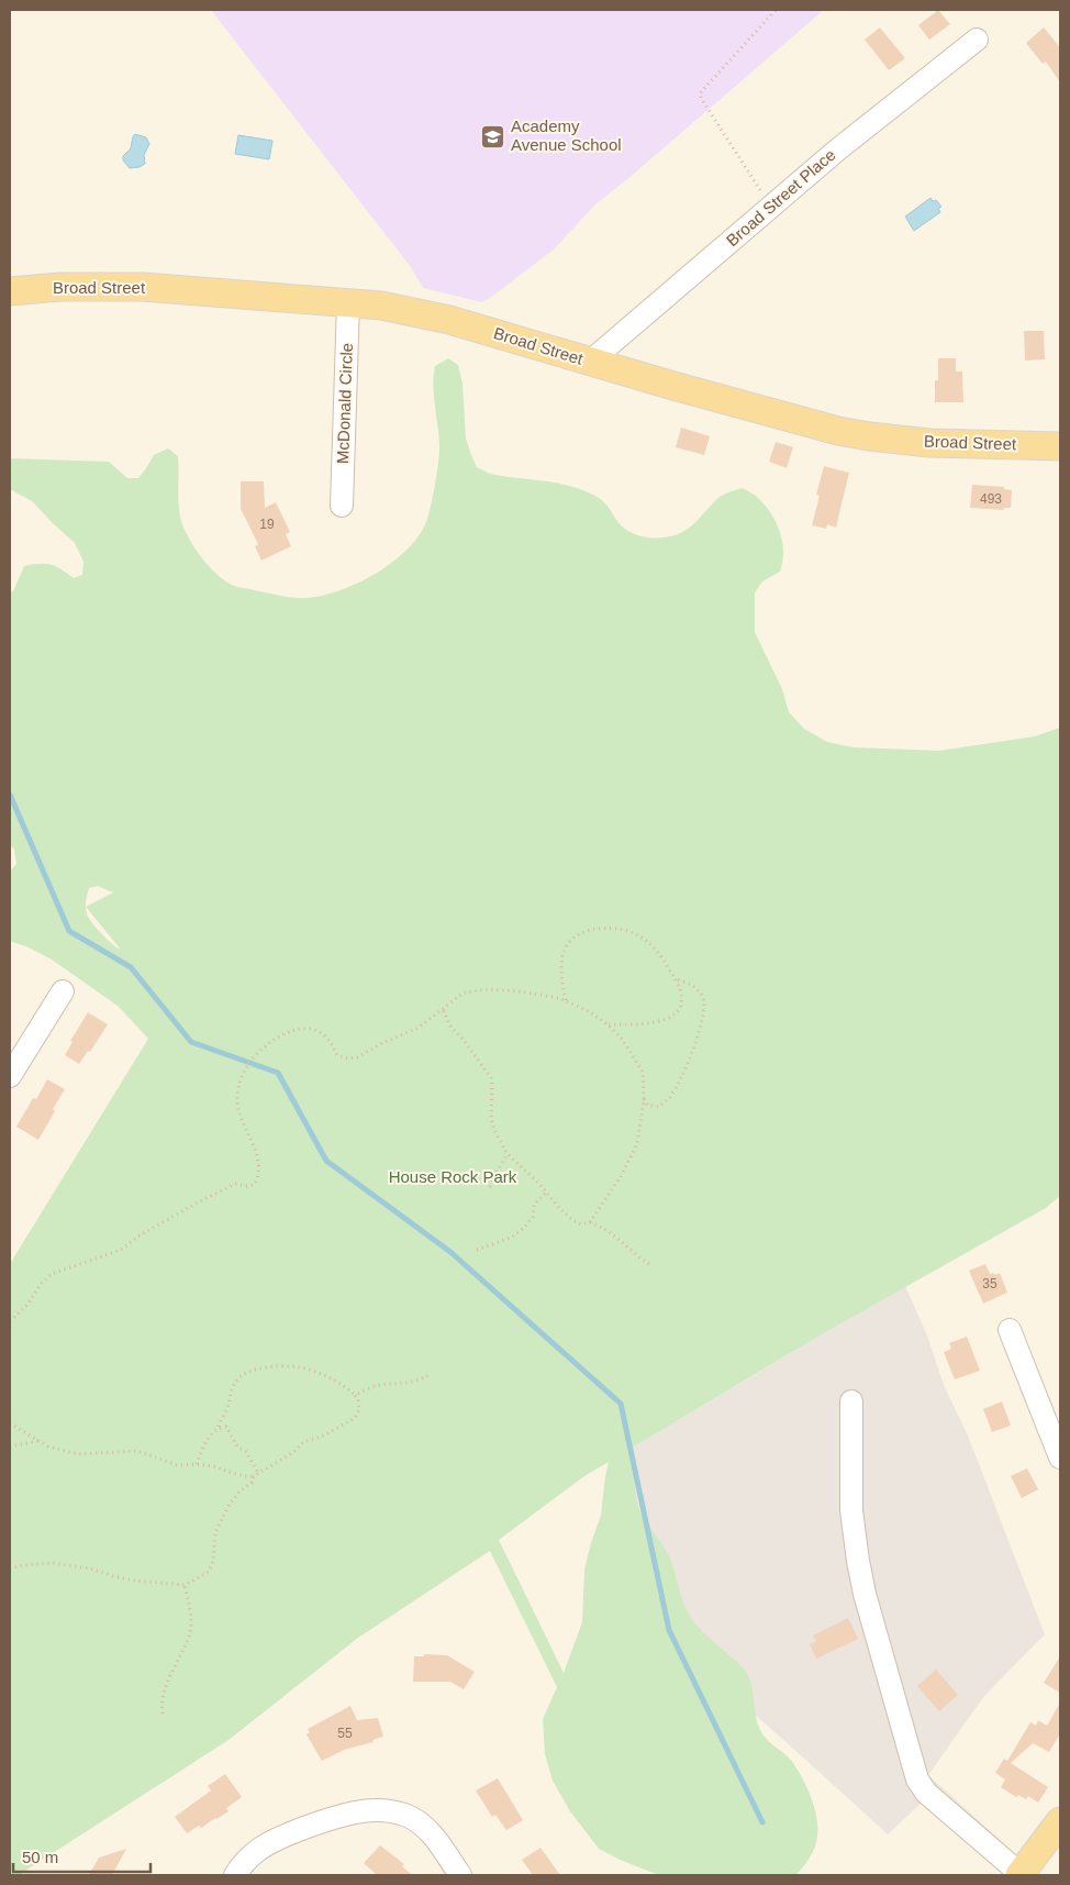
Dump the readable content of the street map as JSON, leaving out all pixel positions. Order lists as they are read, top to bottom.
{
  "streets": {
    "main road": ["Broad Street"],
    "street": ["Broad Street Place", "McDonald Circle"]
  },
  "crossings": [
    ["Broad Street Place", "Broad Street"],
    ["Broad Street", "McDonald Circle"]
  ],
  "parks": ["House Rock Park"],
  "places": {
    "school or university": ["Academy Avenue School"]
  },
  "house_numbers": [
    "493",
    "19",
    "35",
    "55"
  ],
  "scale_bar": "50 m"
}
